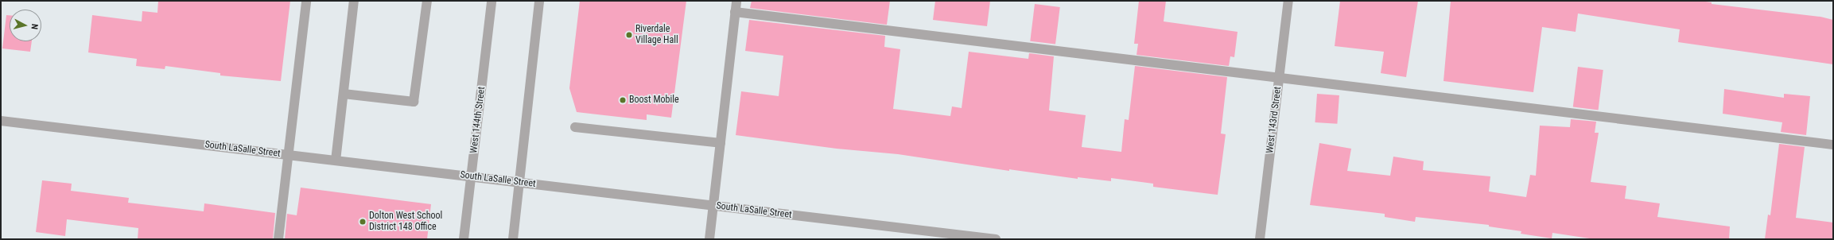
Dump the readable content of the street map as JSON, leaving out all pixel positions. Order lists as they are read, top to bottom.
{
  "streets": {
    "street": ["West 144th Street", "West 143rd Street", "South LaSalle Street"]
  },
  "crossings": [
    ["West 144th Street", "South LaSalle Street"]
  ],
  "places": ["Riverdale Village Hall", "Boost Mobile", "Dolton West School District 148 Office"],
  "north": "right"
}
